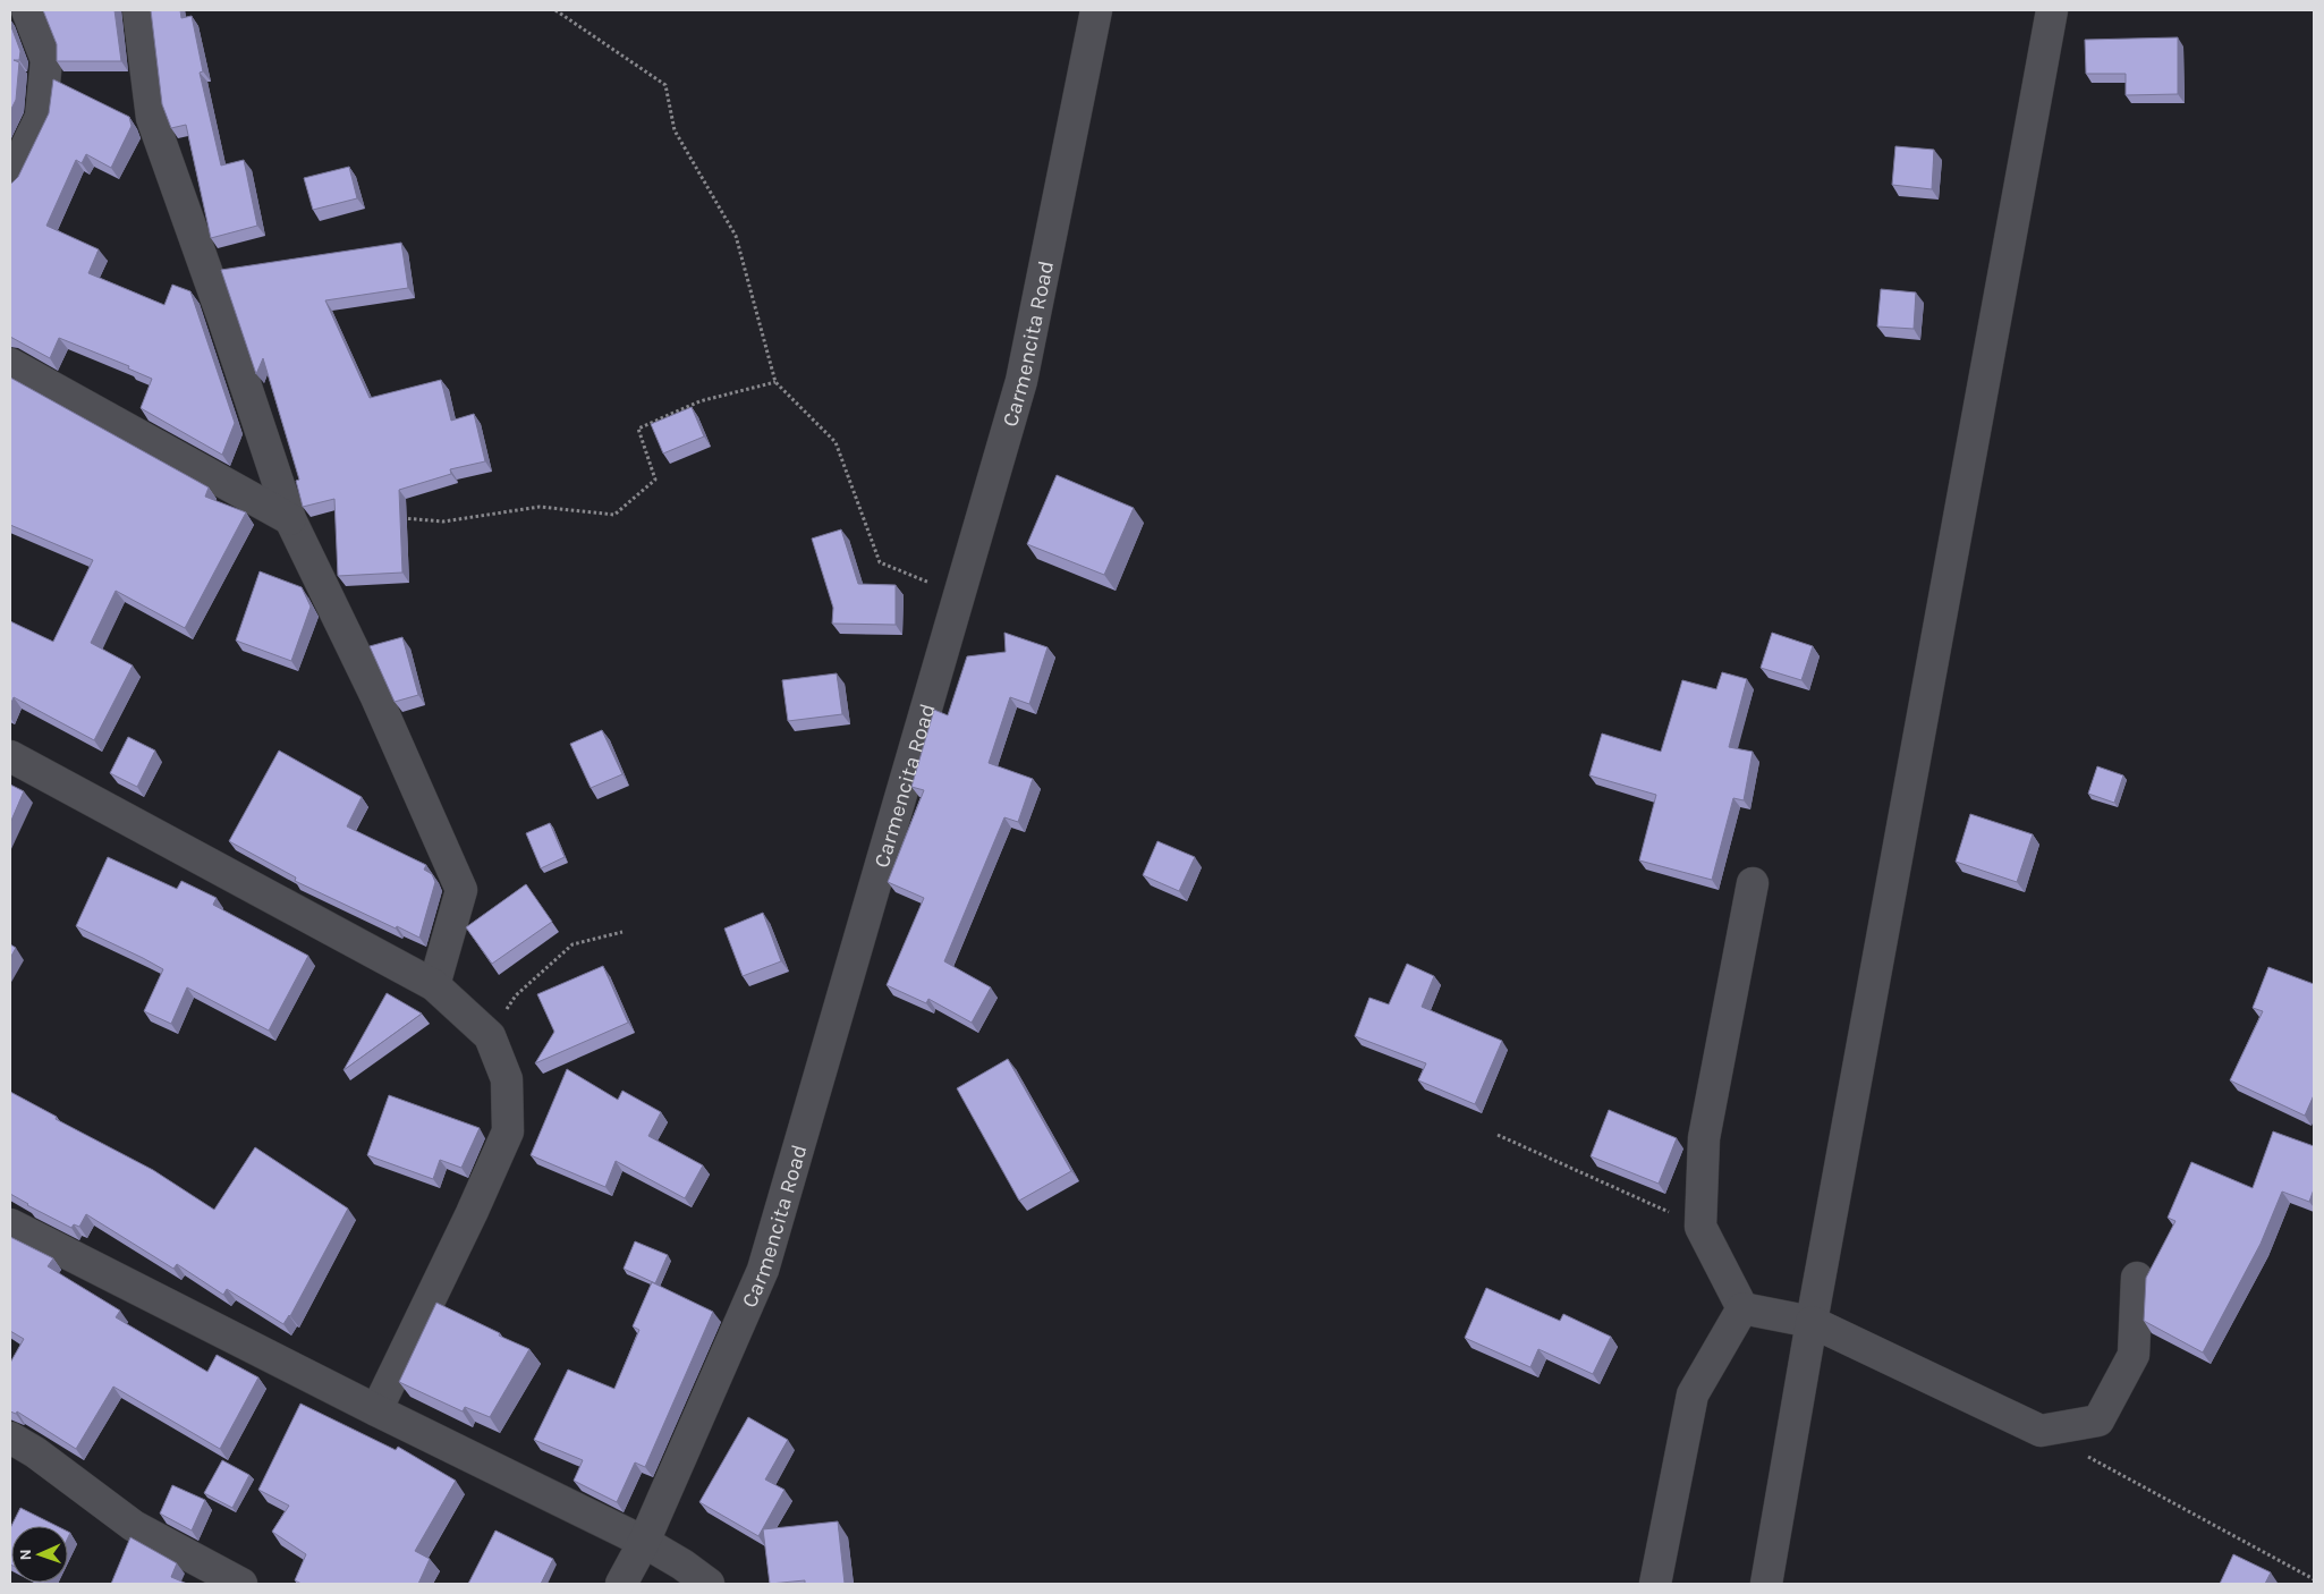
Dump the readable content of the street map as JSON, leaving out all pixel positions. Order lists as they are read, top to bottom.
{
  "streets": {
    "street": ["Carmencita Road"]
  },
  "north": "left"
}
